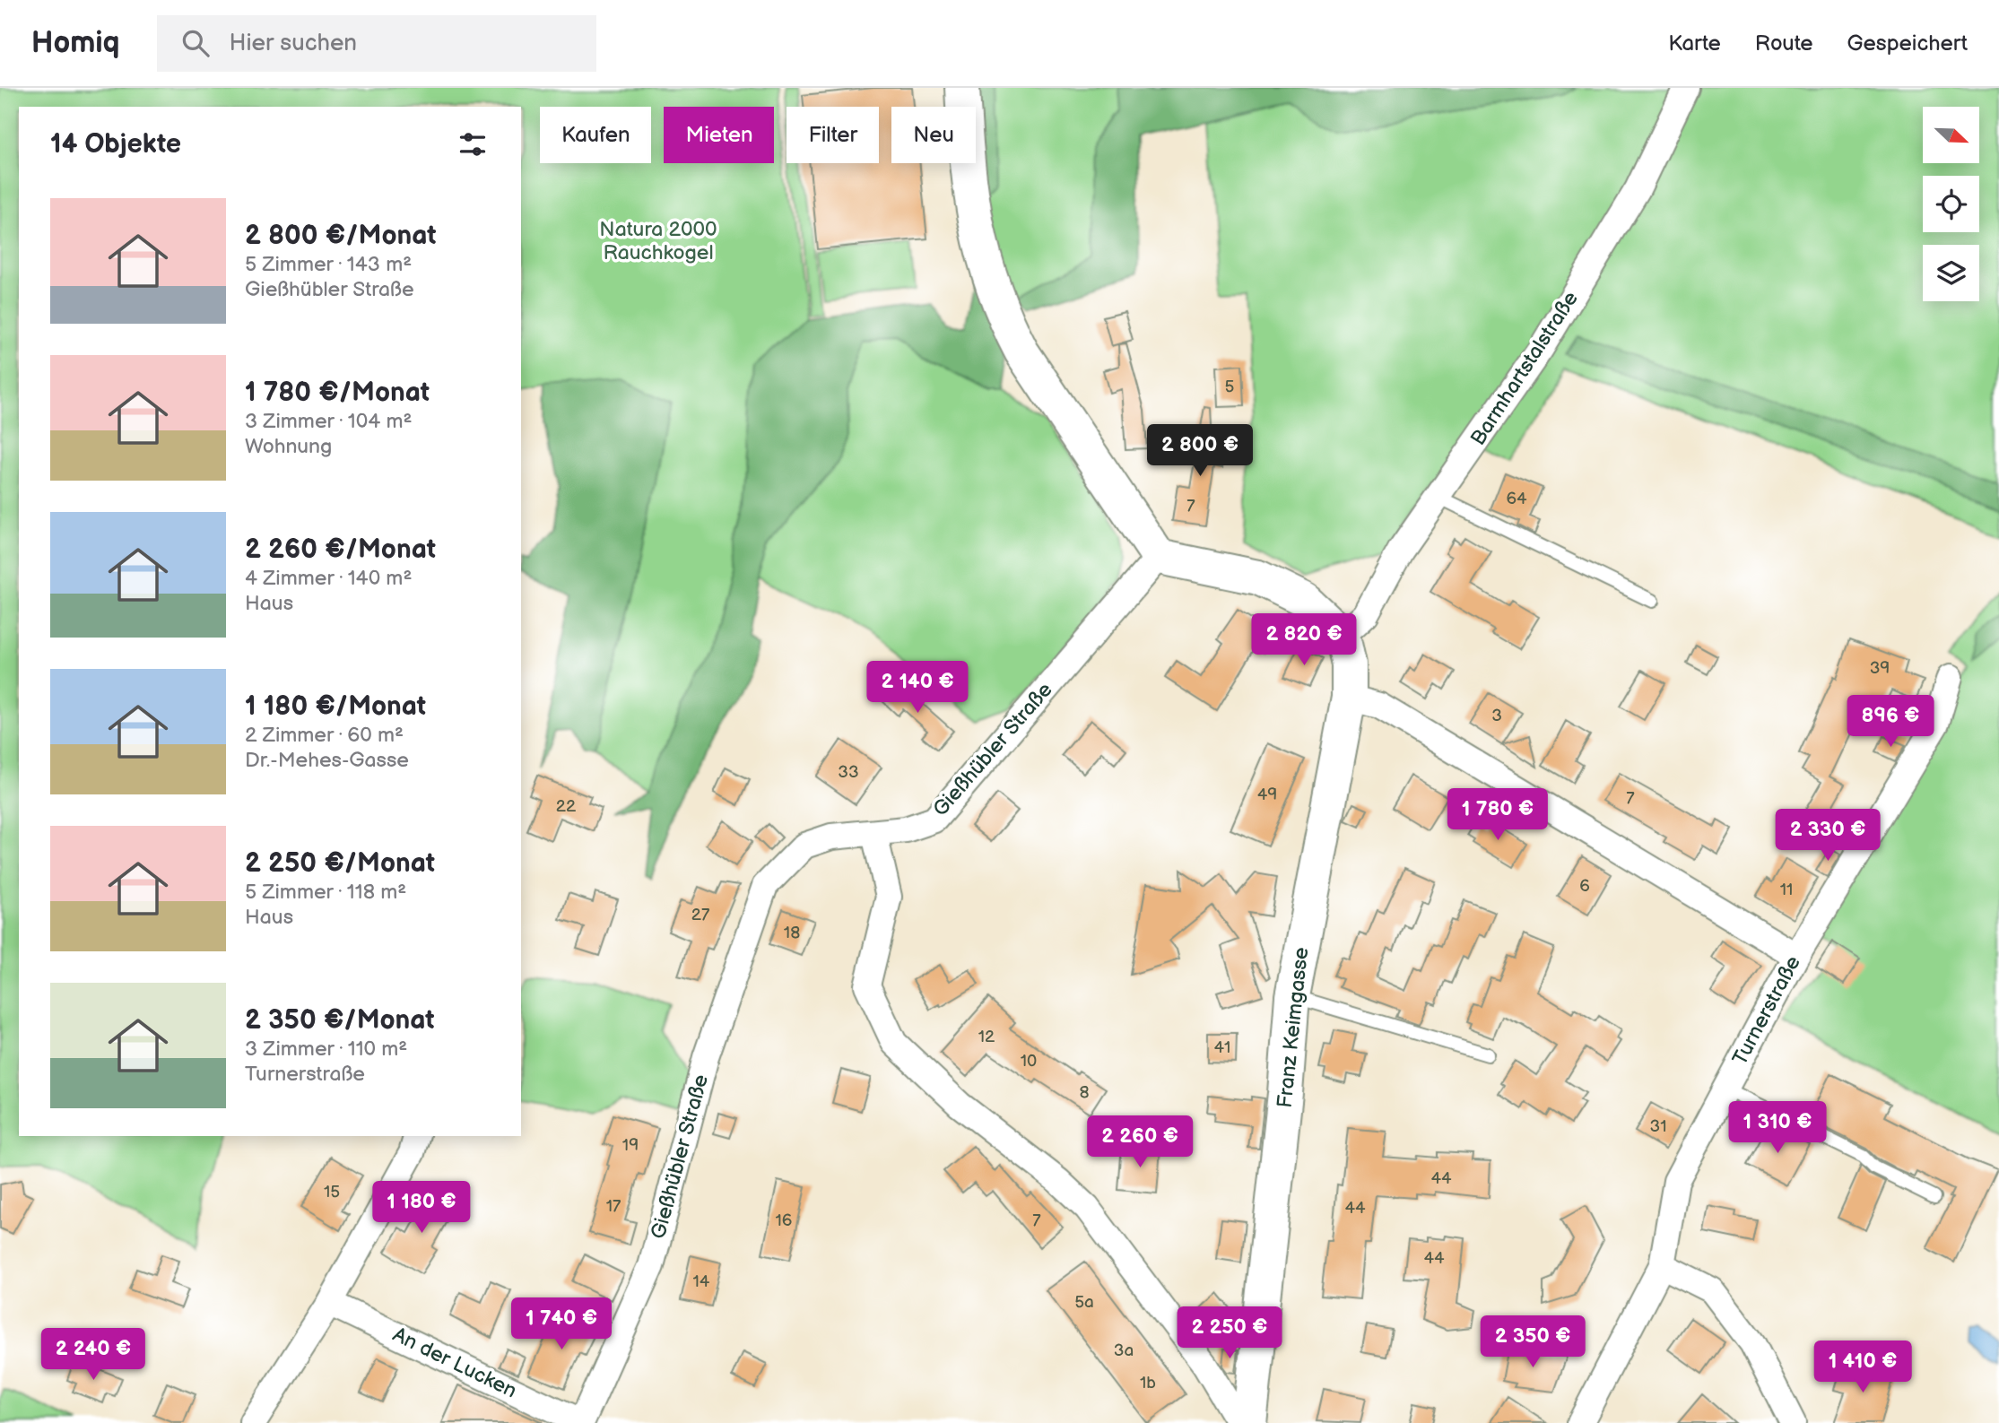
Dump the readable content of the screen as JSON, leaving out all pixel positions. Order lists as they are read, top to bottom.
{
  "streets": {
    "main road": ["Franz Keimgasse"],
    "street": [
      "Barmhartstalstraße",
      "Gießhübler Straße",
      "Turnerstraße",
      "An der Lucken"
    ]
  },
  "crossings": [
    ["Barmhartstalstraße", "Franz Keimgasse"],
    ["Gießhübler Straße", "An der Lucken"]
  ],
  "parks": ["Natura 2000 Rauchkogel"],
  "house_numbers": [
    "5",
    "64",
    "7",
    "39",
    "3",
    "33",
    "49",
    "7",
    "22",
    "6",
    "11",
    "27",
    "18",
    "12",
    "41",
    "10",
    "8",
    "31",
    "19",
    "44",
    "15",
    "17",
    "44",
    "16",
    "7",
    "44",
    "14",
    "5a",
    "3a",
    "1b"
  ],
  "north": "bottom right",
  "page": {
    "header": "Homiq",
    "search": "Hier suchen",
    "nav": ["Karte", "Route", "Gespeichert"],
    "chip": [
      "Kaufen",
      "Mieten",
      "Filter",
      "Neu"
    ],
    "heading": "14 Objekte",
    "list": [
      {
        "name": "2 800 €/Monat",
        "note": "5 Zimmer · 143 m² · Gießhübler Straße"
      },
      {
        "name": "1 780 €/Monat",
        "note": "3 Zimmer · 104 m² · Wohnung"
      },
      {
        "name": "2 260 €/Monat",
        "note": "4 Zimmer · 140 m² · Haus"
      },
      {
        "name": "1 180 €/Monat",
        "note": "2 Zimmer · 60 m² · Dr.-Mehes-Gasse"
      },
      {
        "name": "2 250 €/Monat",
        "note": "5 Zimmer · 118 m² · Haus"
      },
      {
        "name": "2 350 €/Monat",
        "note": "3 Zimmer · 110 m² · Turnerstraße"
      }
    ],
    "price": [
      "2 800 €",
      "2 820 €",
      "2 140 €",
      "896 €",
      "1 780 €",
      "2 330 €",
      "1 310 €",
      "2 260 €",
      "1 180 €",
      "1 740 €",
      "2 250 €",
      "2 350 €",
      "2 240 €",
      "1 410 €"
    ]
  }
}
